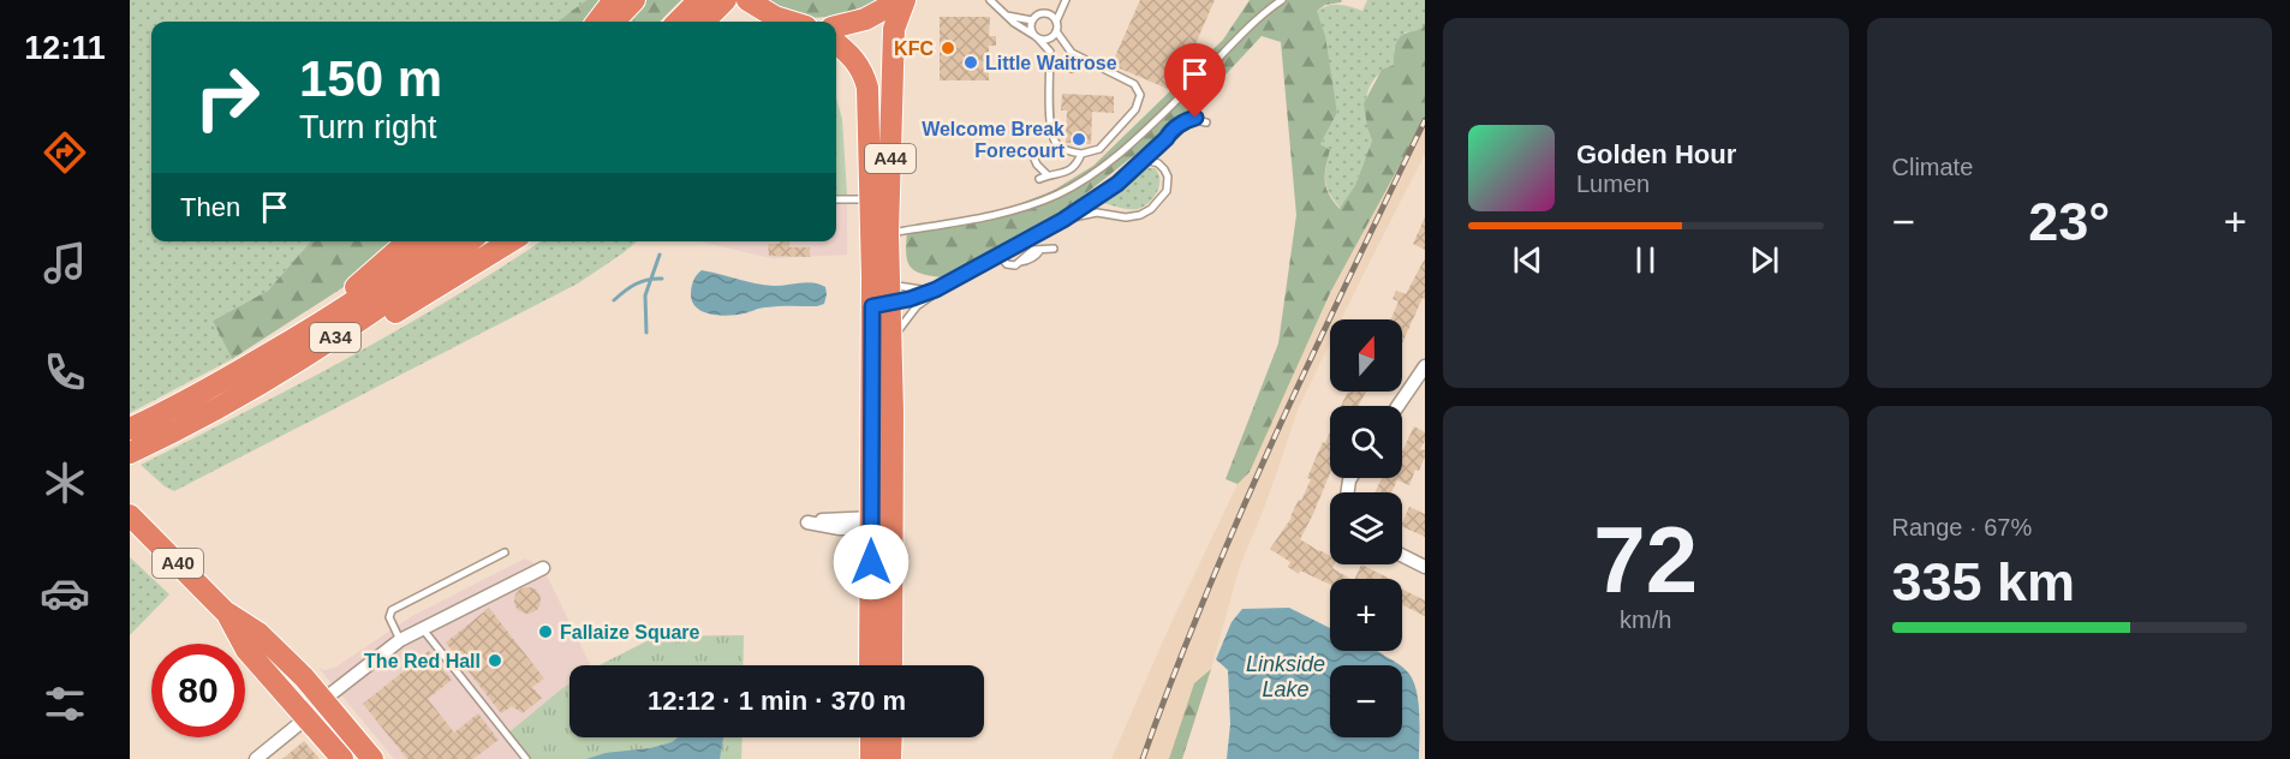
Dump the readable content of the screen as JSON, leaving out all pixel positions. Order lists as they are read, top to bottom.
{
  "streets": {
    "highway": ["A44", "A34", "A40"]
  },
  "water": ["Linkside Lake"],
  "places": [
    "KFC",
    "Little Waitrose",
    "Welcome Break Forecourt",
    "Fallaize Square",
    "The Red Hall"
  ],
  "north": "top",
  "page": {
    "tabs": "12:11",
    "tile": [
      "Climate",
      ["72", "km/h"],
      ["Range · 67%", "335 km"]
    ],
    "turn": ["150 m", "Turn right"],
    "song": ["Golden Hour", "Lumen"],
    "then": "Then",
    "heat": ["−", "23°", "+"],
    "map_buttons": ["+", "−"],
    "limit": "80",
    "trip": "12:12 · 1 min · 370 m"
  }
}
